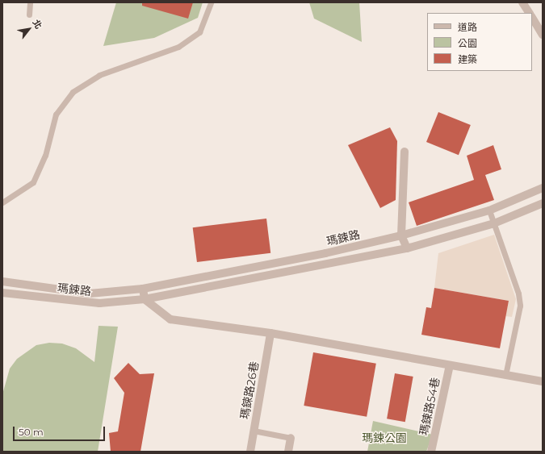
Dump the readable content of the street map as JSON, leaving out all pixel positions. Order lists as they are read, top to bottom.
{
  "streets": {
    "street": ["瑪鋉路", "瑪鋉路26巷", "瑪鋉路54巷"]
  },
  "parks": ["瑪鋉公園"],
  "legend": ["道路", "公園", "建築"],
  "scale_bar": "50 m",
  "north": "top right"
}
